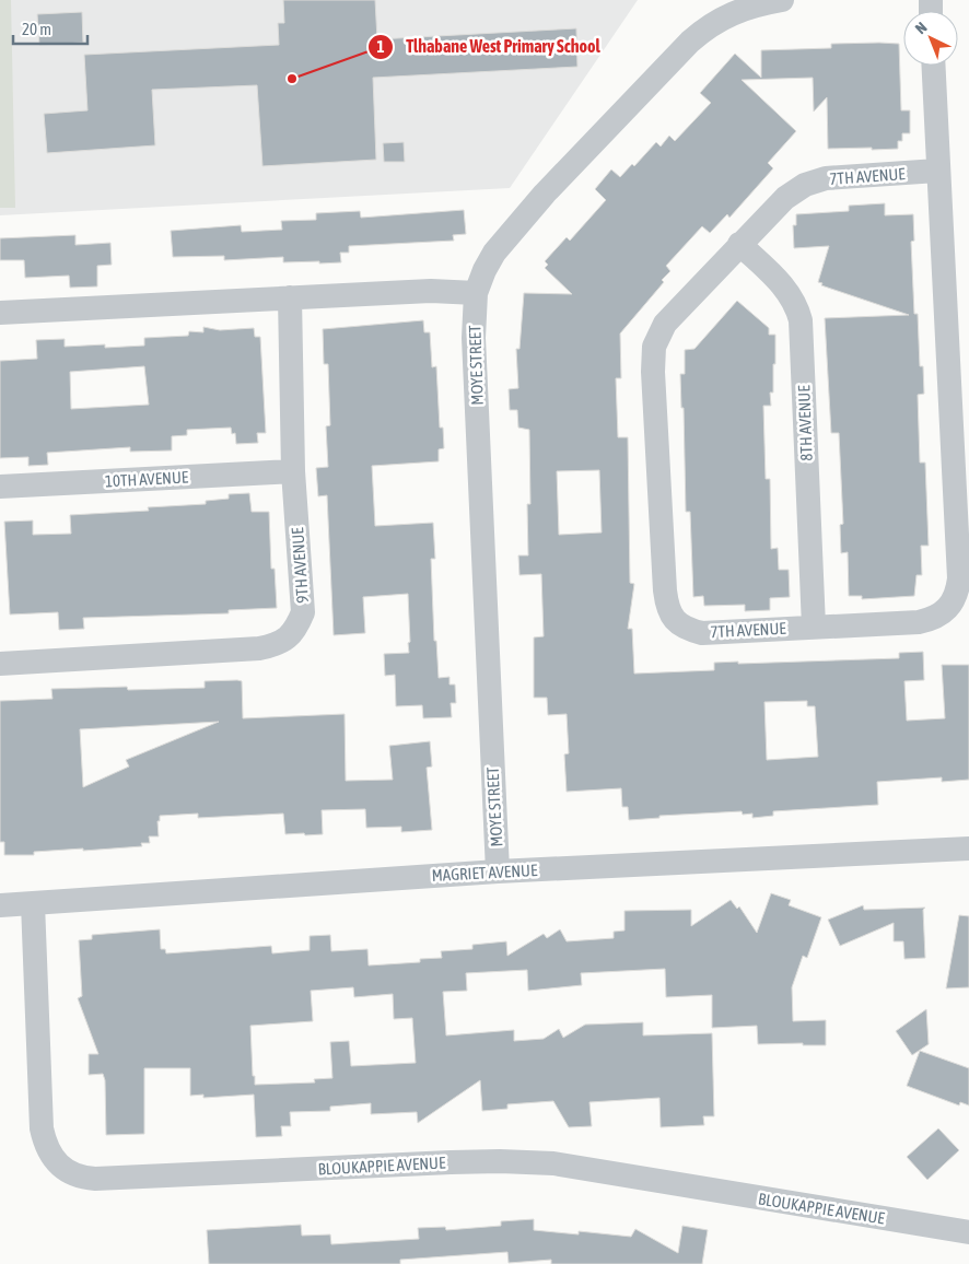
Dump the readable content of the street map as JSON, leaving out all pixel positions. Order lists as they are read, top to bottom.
{
  "streets": {
    "street": [
      "7TH AVENUE",
      "MOYE STREET",
      "8TH AVENUE",
      "10TH AVENUE",
      "9TH AVENUE",
      "MAGRIET AVENUE",
      "BLOUKAPPIE AVENUE"
    ]
  },
  "crossings": [
    ["7TH AVENUE", "8TH AVENUE"],
    ["MOYE STREET", "MAGRIET AVENUE"],
    ["10TH AVENUE", "9TH AVENUE"],
    ["MAGRIET AVENUE", "BLOUKAPPIE AVENUE"]
  ],
  "places": ["Tlhabane West Primary School"],
  "scale_bar": "20 m",
  "north": "top left"
}
